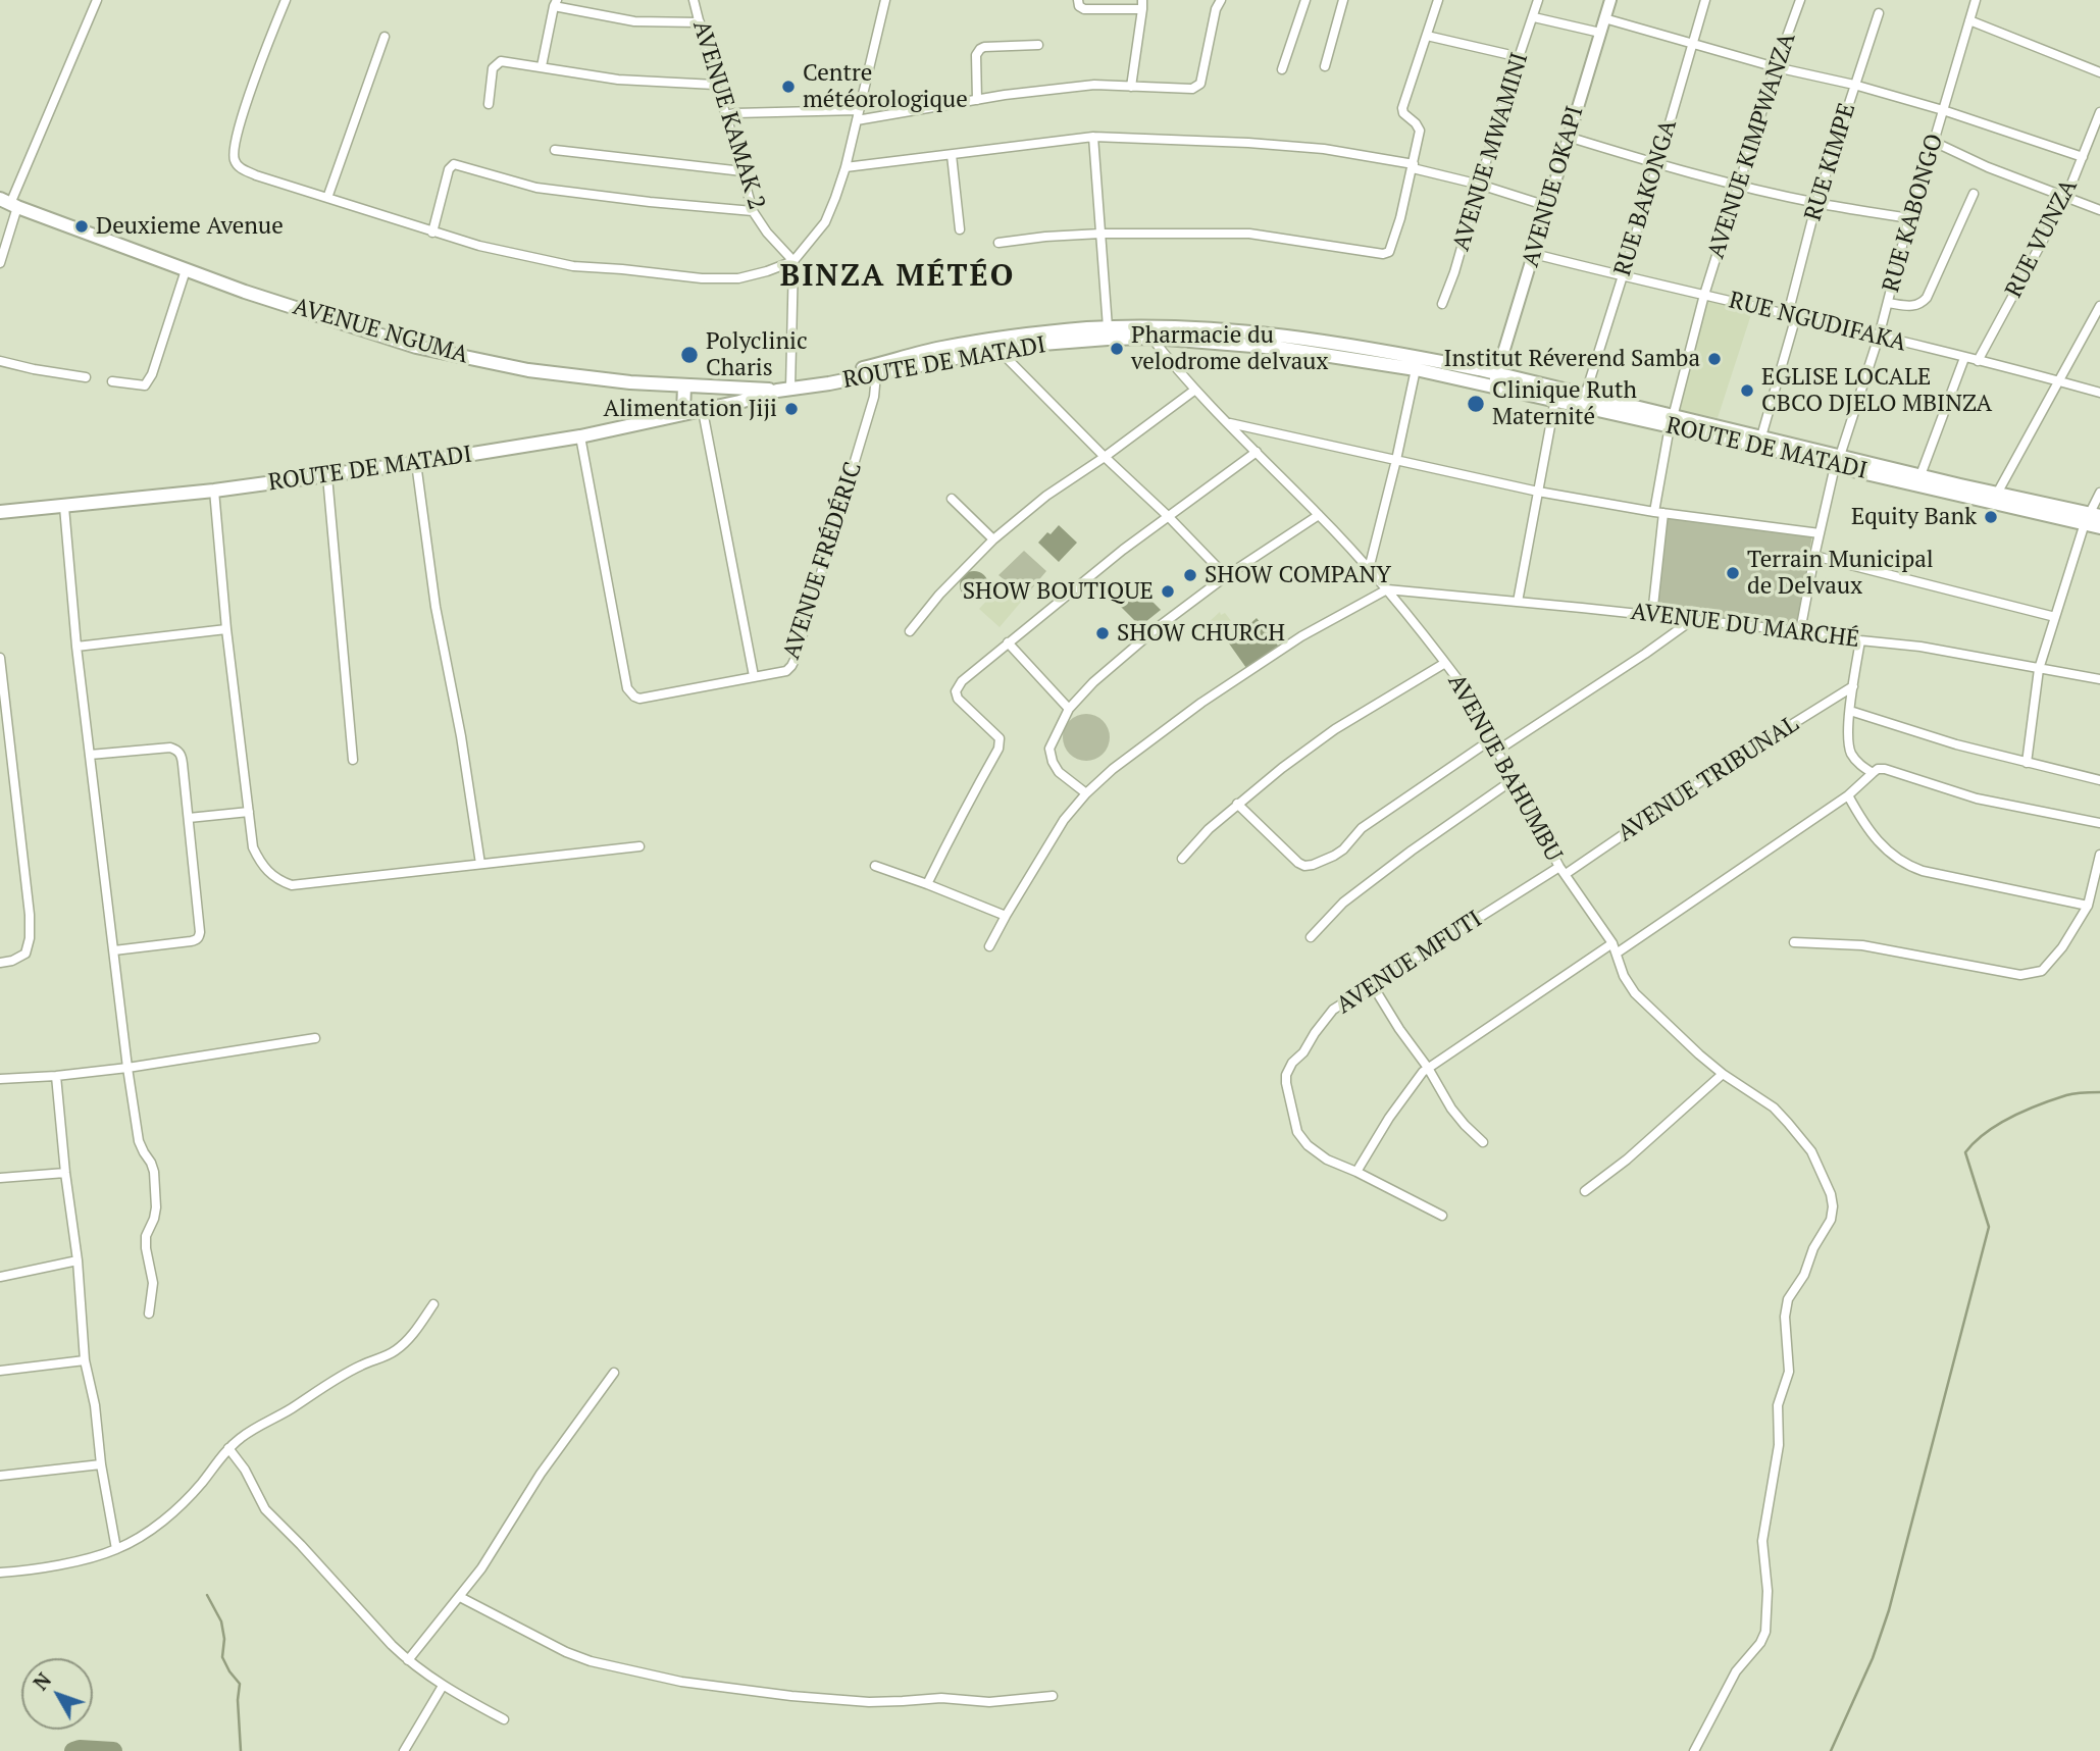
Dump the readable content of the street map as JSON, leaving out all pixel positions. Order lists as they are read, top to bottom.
{
  "streets": {
    "main road": ["AVENUE NGUMA", "ROUTE DE MATADI"],
    "street": [
      "AVENUE KAMAK 2",
      "AVENUE KIMPWANZA",
      "AVENUE MWAMINI",
      "RUE KIMPE",
      "AVENUE OKAPI",
      "RUE BAKONGA",
      "RUE KABONGO",
      "RUE VUNZA",
      "RUE NGUDIFAKA",
      "AVENUE FRÉDÉRIC",
      "AVENUE DU MARCHÉ",
      "AVENUE BAHUMBU",
      "AVENUE TRIBUNAL",
      "AVENUE MFUTI"
    ]
  },
  "crossings": [
    ["AVENUE KIMPWANZA", "RUE NGUDIFAKA"],
    ["AVENUE KIMPWANZA", "ROUTE DE MATADI"],
    ["RUE KIMPE", "RUE NGUDIFAKA"],
    ["RUE KIMPE", "ROUTE DE MATADI"],
    ["AVENUE OKAPI", "RUE NGUDIFAKA"],
    ["AVENUE OKAPI", "ROUTE DE MATADI"],
    ["RUE BAKONGA", "RUE NGUDIFAKA"],
    ["RUE BAKONGA", "ROUTE DE MATADI"],
    ["RUE KABONGO", "RUE NGUDIFAKA"],
    ["RUE KABONGO", "ROUTE DE MATADI"],
    ["RUE KABONGO", "AVENUE DU MARCHÉ"],
    ["RUE VUNZA", "RUE NGUDIFAKA"],
    ["AVENUE NGUMA", "ROUTE DE MATADI"],
    ["ROUTE DE MATADI", "AVENUE FRÉDÉRIC"],
    ["ROUTE DE MATADI", "AVENUE BAHUMBU"],
    ["AVENUE DU MARCHÉ", "AVENUE BAHUMBU"],
    ["AVENUE BAHUMBU", "AVENUE TRIBUNAL"],
    ["AVENUE BAHUMBU", "AVENUE MFUTI"],
    ["AVENUE TRIBUNAL", "AVENUE MFUTI"]
  ],
  "districts": ["BINZA MÉTÉO"],
  "places": [
    "Centre météorologique",
    "Deuxieme Avenue",
    "Pharmacie du velodrome delvaux",
    "Polyclinic Charis",
    "Institut Réverend Samba",
    "EGLISE LOCALE CBCO DJELO MBINZA",
    "Clinique Ruth Maternité",
    "Alimentation Jiji",
    "Equity Bank",
    "Terrain Municipal de Delvaux",
    "SHOW COMPANY",
    "SHOW BOUTIQUE",
    "SHOW CHURCH"
  ],
  "north": "top left"
}
